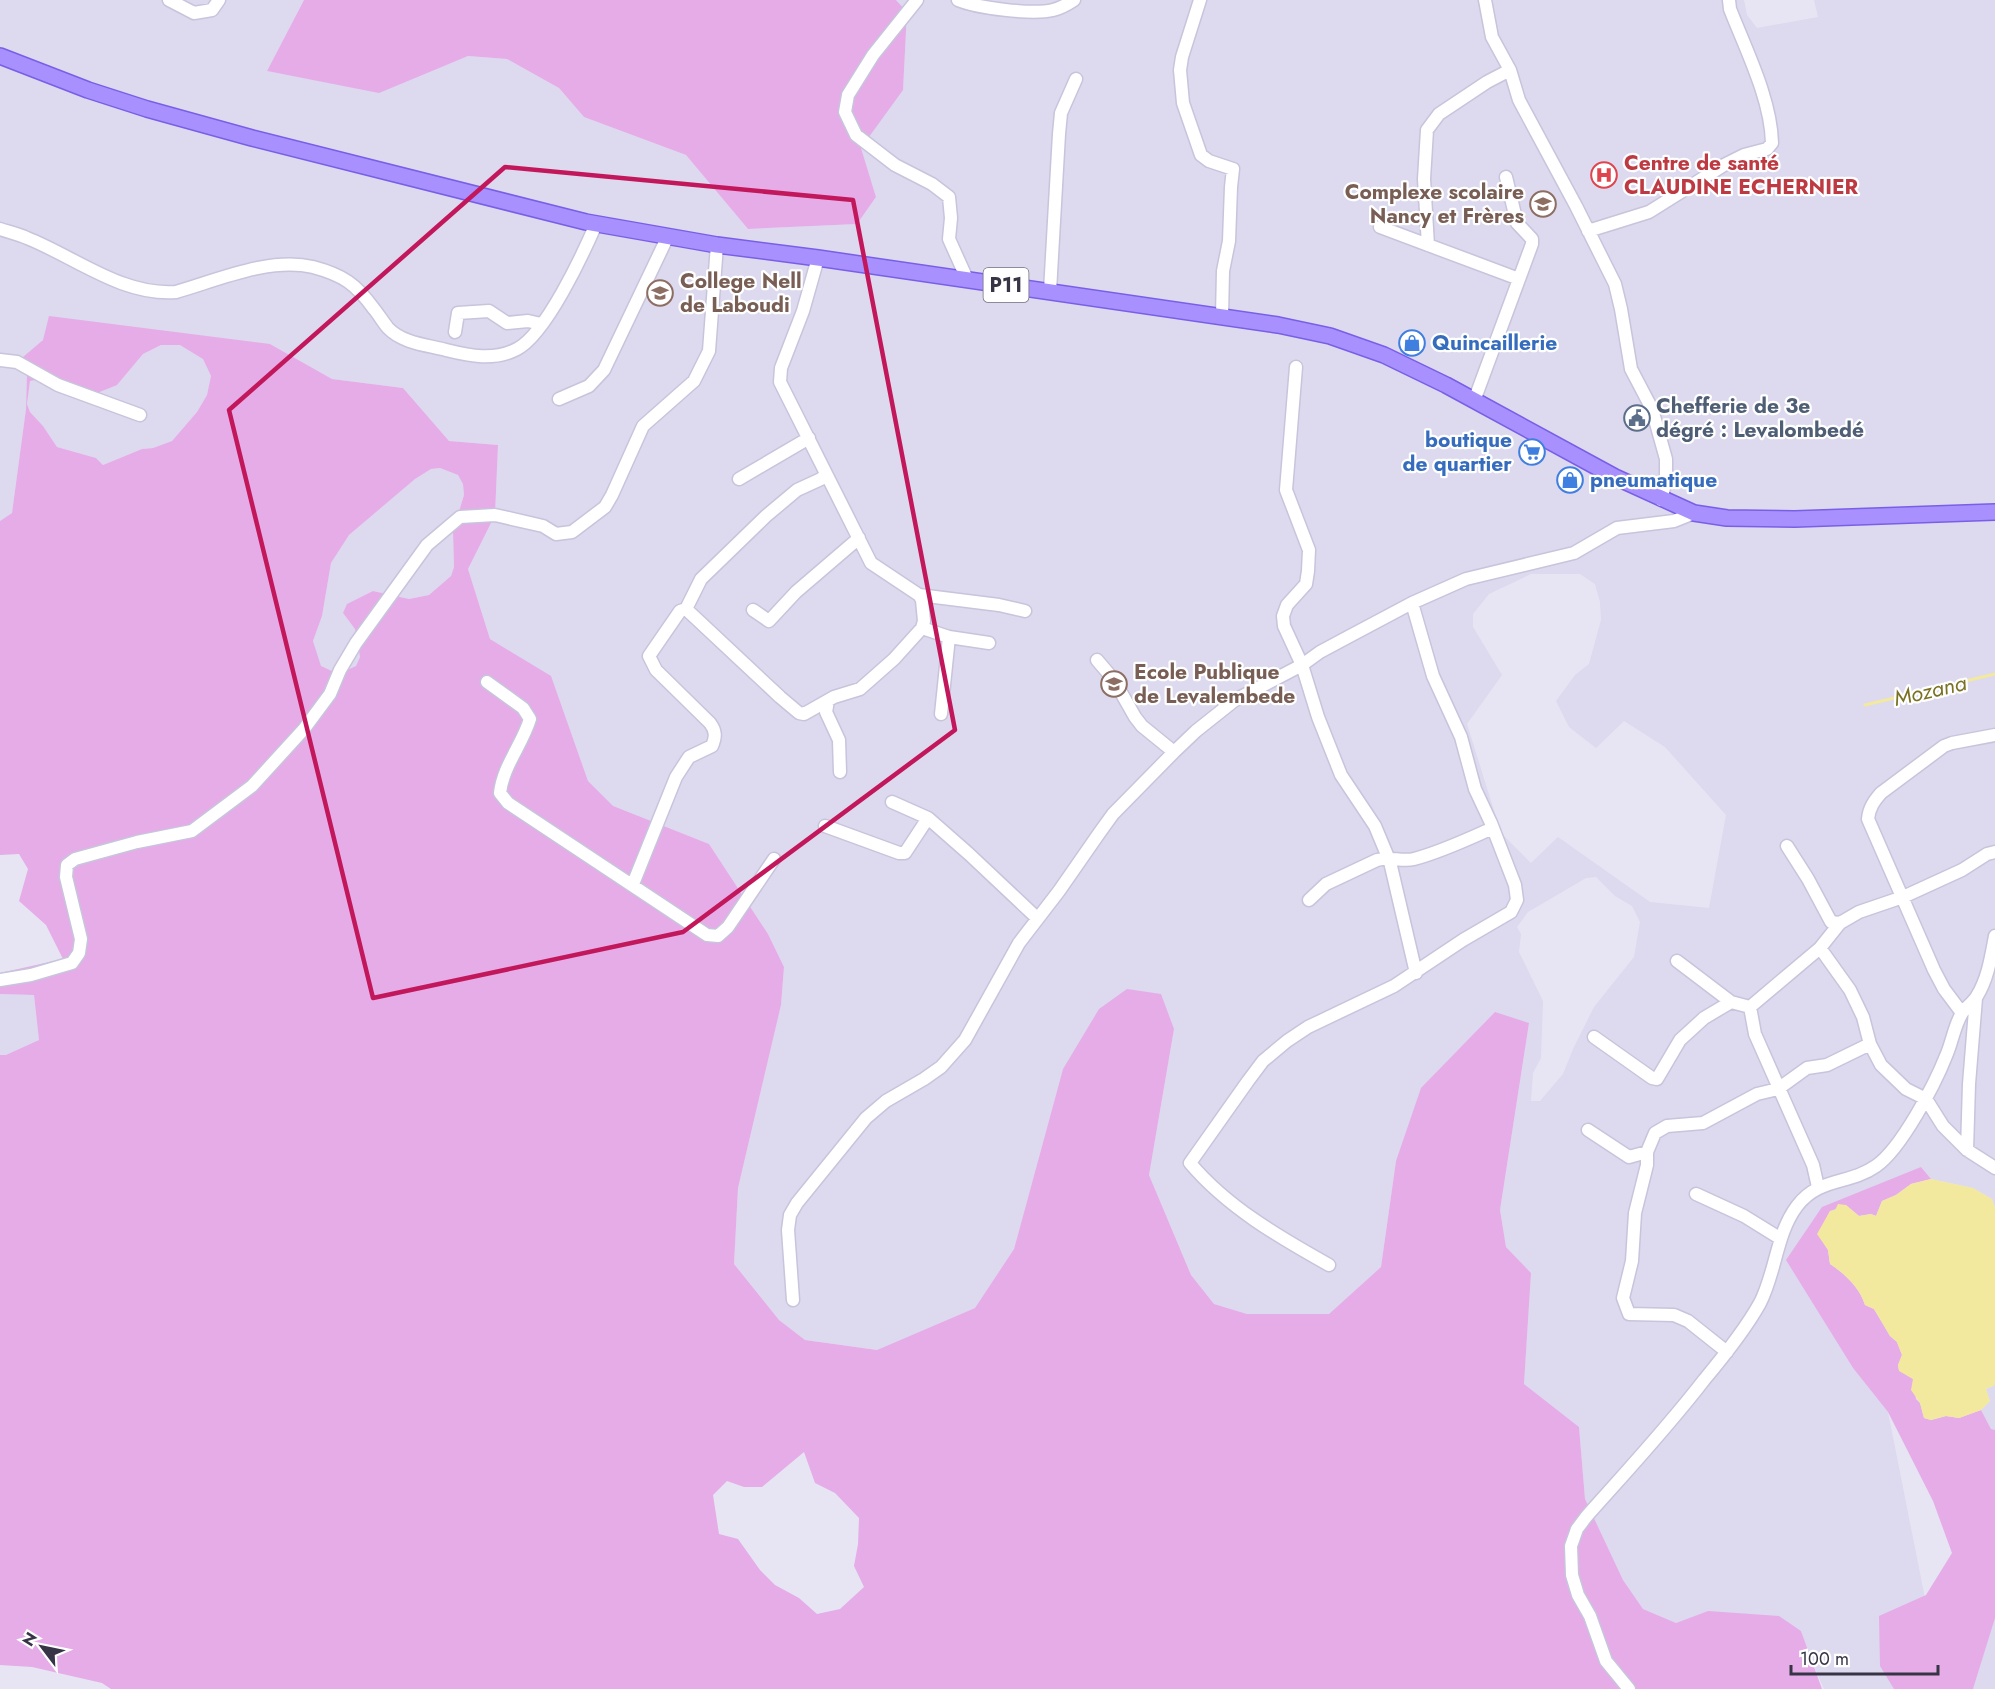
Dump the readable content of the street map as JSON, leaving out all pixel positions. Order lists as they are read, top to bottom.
{
  "streets": {
    "main road": ["P11"]
  },
  "water": ["Mozana"],
  "places": {
    "hospital": ["Centre de santé CLAUDINE ECHERNIER"],
    "school or university": ["Complexe scolaire Nancy et Frères", "College Nell de Laboudi", "Ecole Publique de Levalembede"],
    "shop": ["Quincaillerie", "pneumatique"],
    "public building": ["Chefferie de 3e dégré : Levalombedé"],
    "supermarket": ["boutique de quartier"]
  },
  "scale_bar": "100 m",
  "north": "top left"
}
